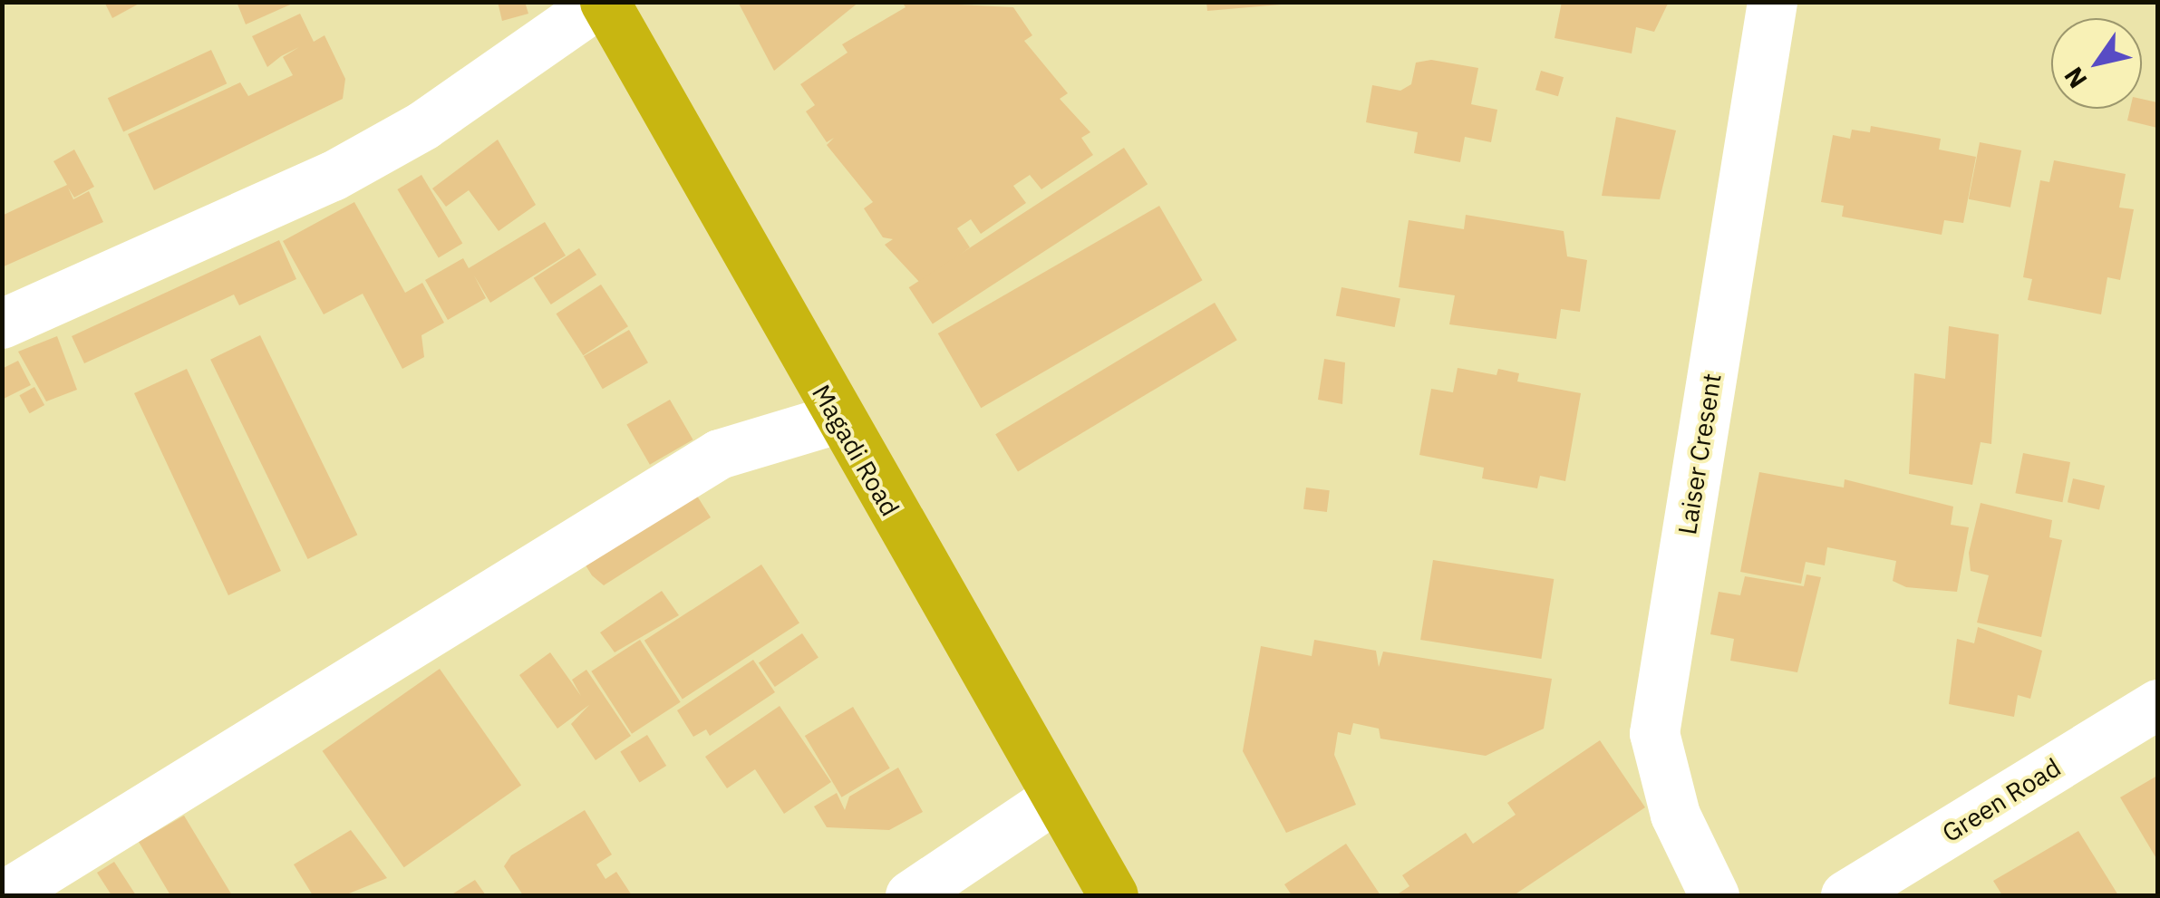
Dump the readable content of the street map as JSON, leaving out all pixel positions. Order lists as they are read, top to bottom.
{
  "streets": {
    "highway": ["Magadi Road"],
    "street": ["Laiser Cresent", "Green Road"]
  },
  "north": "bottom left"
}
